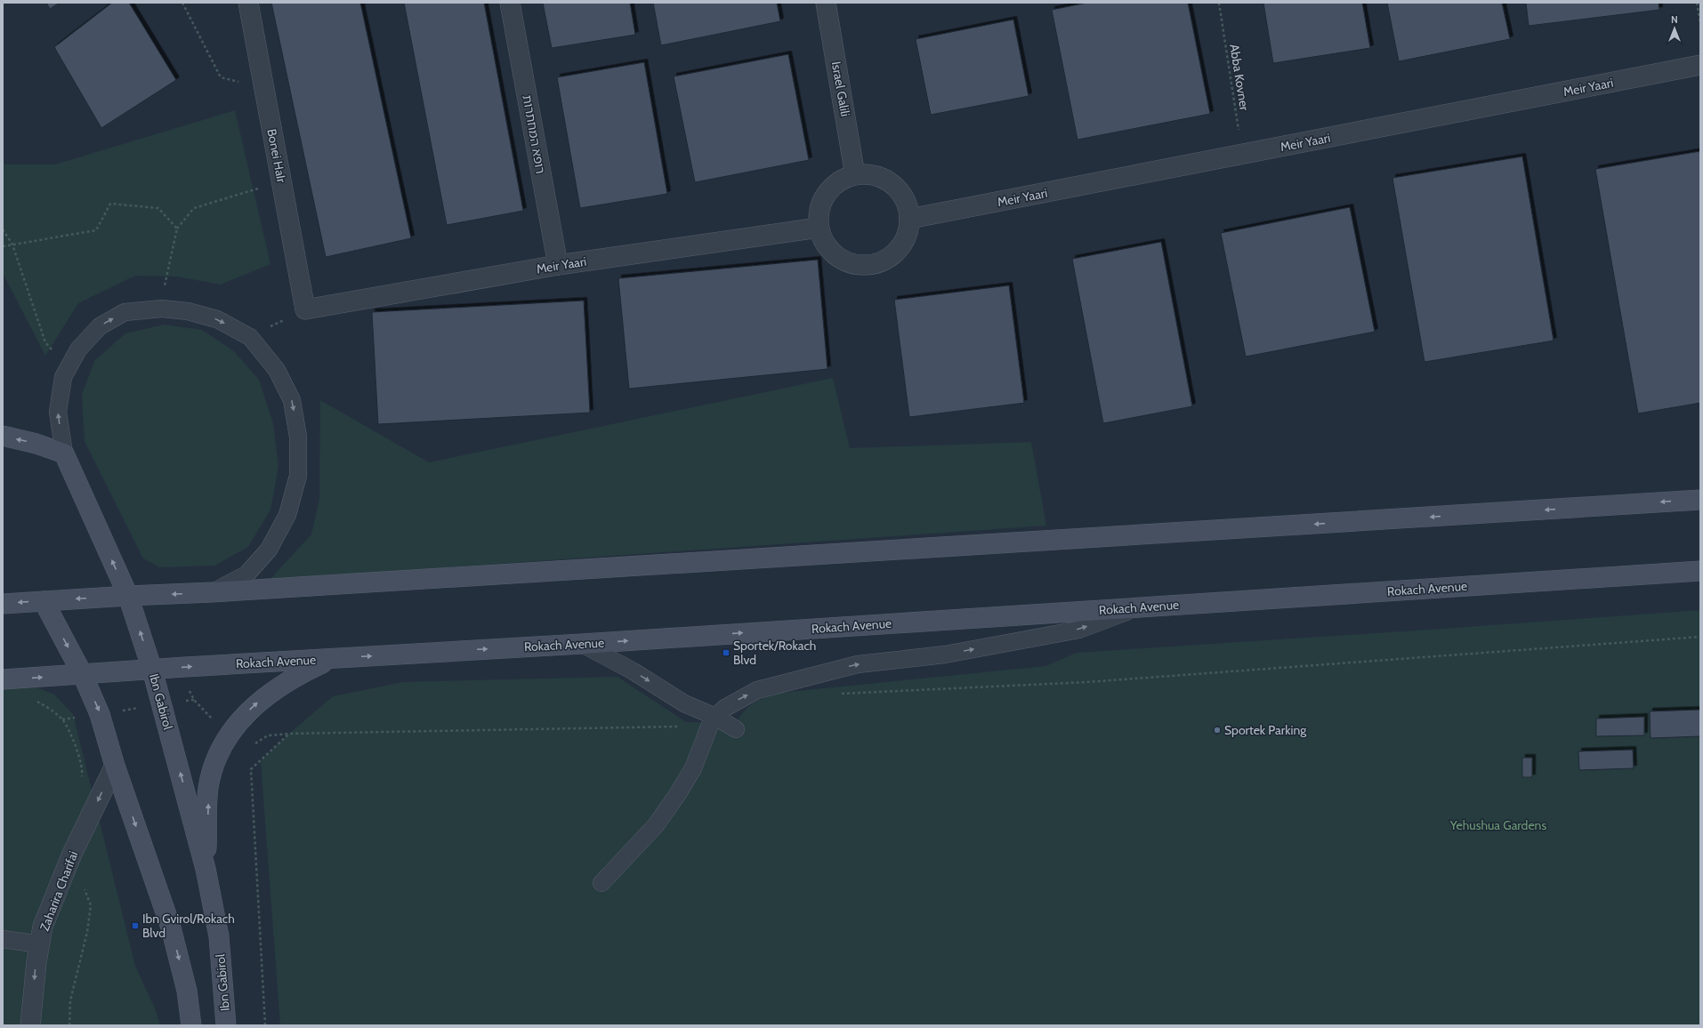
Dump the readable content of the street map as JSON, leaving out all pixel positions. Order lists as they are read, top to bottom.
{
  "streets": {
    "main road": ["Rokach Avenue", "Ibn Gabirol"],
    "street": [
      "Meir Yaari",
      "Israel Galili",
      "רופא המחתרות",
      "Bonei HaIr",
      "Zaharira Charifai"
    ],
    "path": ["Abba Kovner"]
  },
  "crossings": [
    ["Abba Kovner", "Meir Yaari"],
    ["Meir Yaari", "Israel Galili"],
    ["Meir Yaari", "רופא המחתרות"],
    ["Meir Yaari", "Bonei HaIr"],
    ["Rokach Avenue", "Ibn Gabirol"]
  ],
  "one_way": ["Zaharira Charifai"],
  "parks": ["Yehushua Gardens"],
  "places": {
    "transit": ["Sportek/Rokach Blvd", "Ibn Gvirol/Rokach Blvd"],
    "other": ["Sportek Parking"]
  },
  "north": "top"
}
